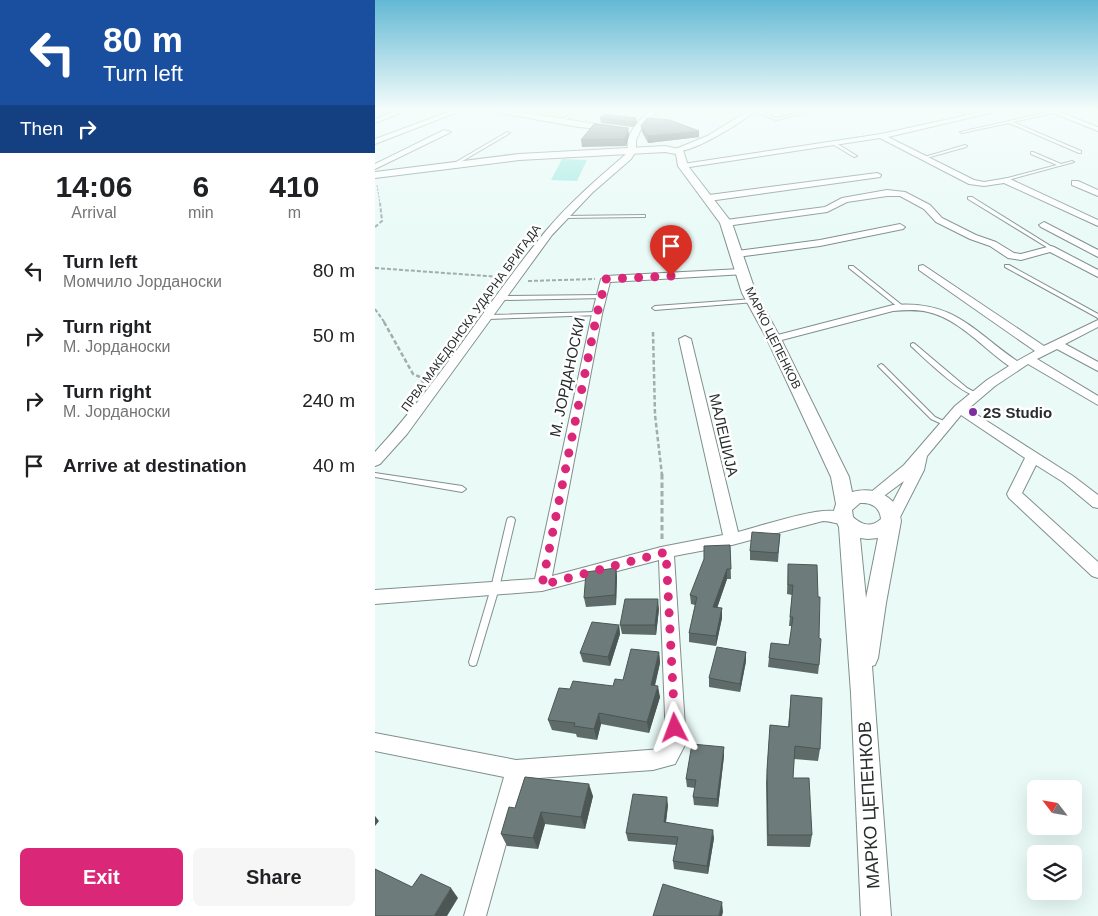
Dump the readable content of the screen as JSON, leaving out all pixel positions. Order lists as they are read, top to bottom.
{
  "streets": {
    "street": [
      "ПРВА МАКЕДОНСКА УДАРНА БРИГАДА",
      "МАРКО ЦЕПЕНКОВ",
      "М. ЈОРДАНОСКИ",
      "МАЛЕШИЈА"
    ]
  },
  "places": ["2S Studio"],
  "north": "top left",
  "page": {
    "turn": ["80 m", "Turn left"],
    "then": "Then",
    "eta": [
      "14:06",
      "Arrival",
      "6",
      "min",
      "410",
      "m"
    ],
    "list": [
      {
        "name": "Turn left",
        "note": "Момчило Јорданоски",
        "value": "80 m"
      },
      {
        "name": "Turn right",
        "note": "М. Јорданоски",
        "value": "50 m"
      },
      {
        "name": "Turn right",
        "note": "М. Јорданоски",
        "value": "240 m"
      },
      {
        "name": "Arrive at destination",
        "value": "40 m"
      }
    ],
    "buttons": ["Exit", "Share"]
  }
}
